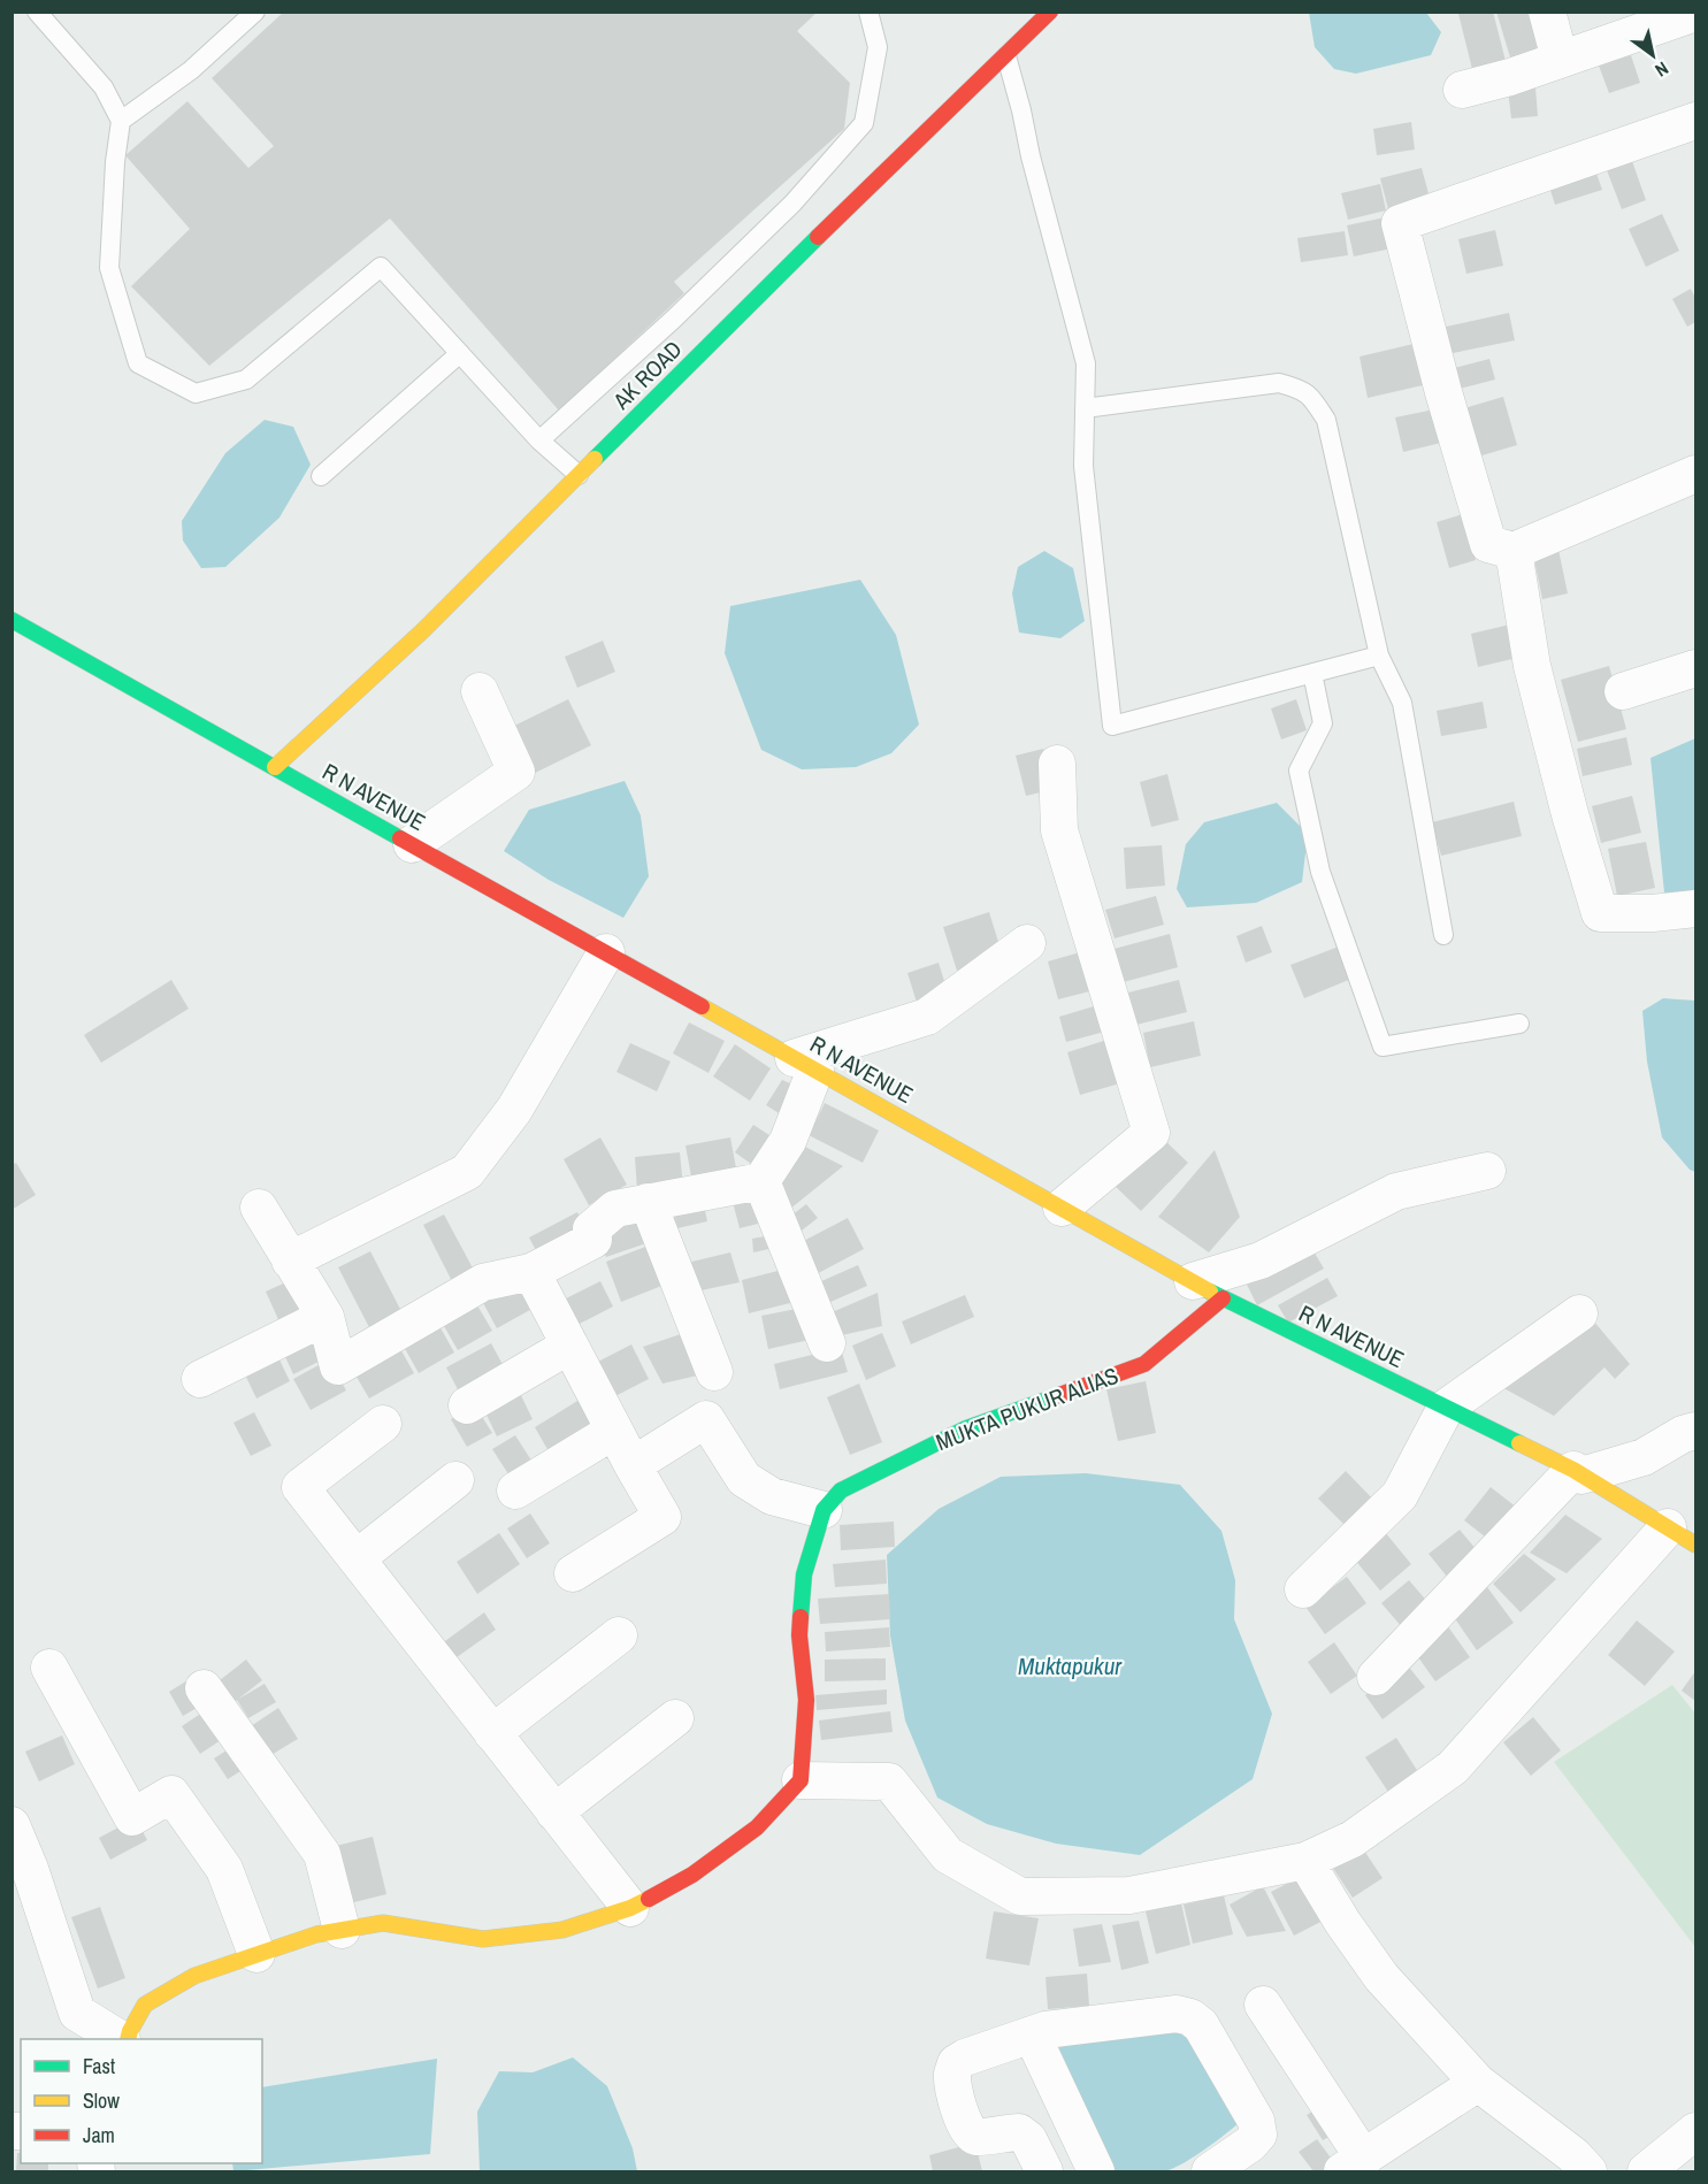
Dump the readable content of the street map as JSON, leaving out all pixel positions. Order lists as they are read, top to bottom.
{
  "streets": {
    "street": ["AK ROAD", "R N AVENUE", "MUKTA PUKUR ALIAS"]
  },
  "crossings": [
    ["AK ROAD", "R N AVENUE"],
    ["R N AVENUE", "MUKTA PUKUR ALIAS"]
  ],
  "water": ["Muktapukur"],
  "legend": ["Fast", "Slow", "Jam"],
  "north": "bottom right"
}
